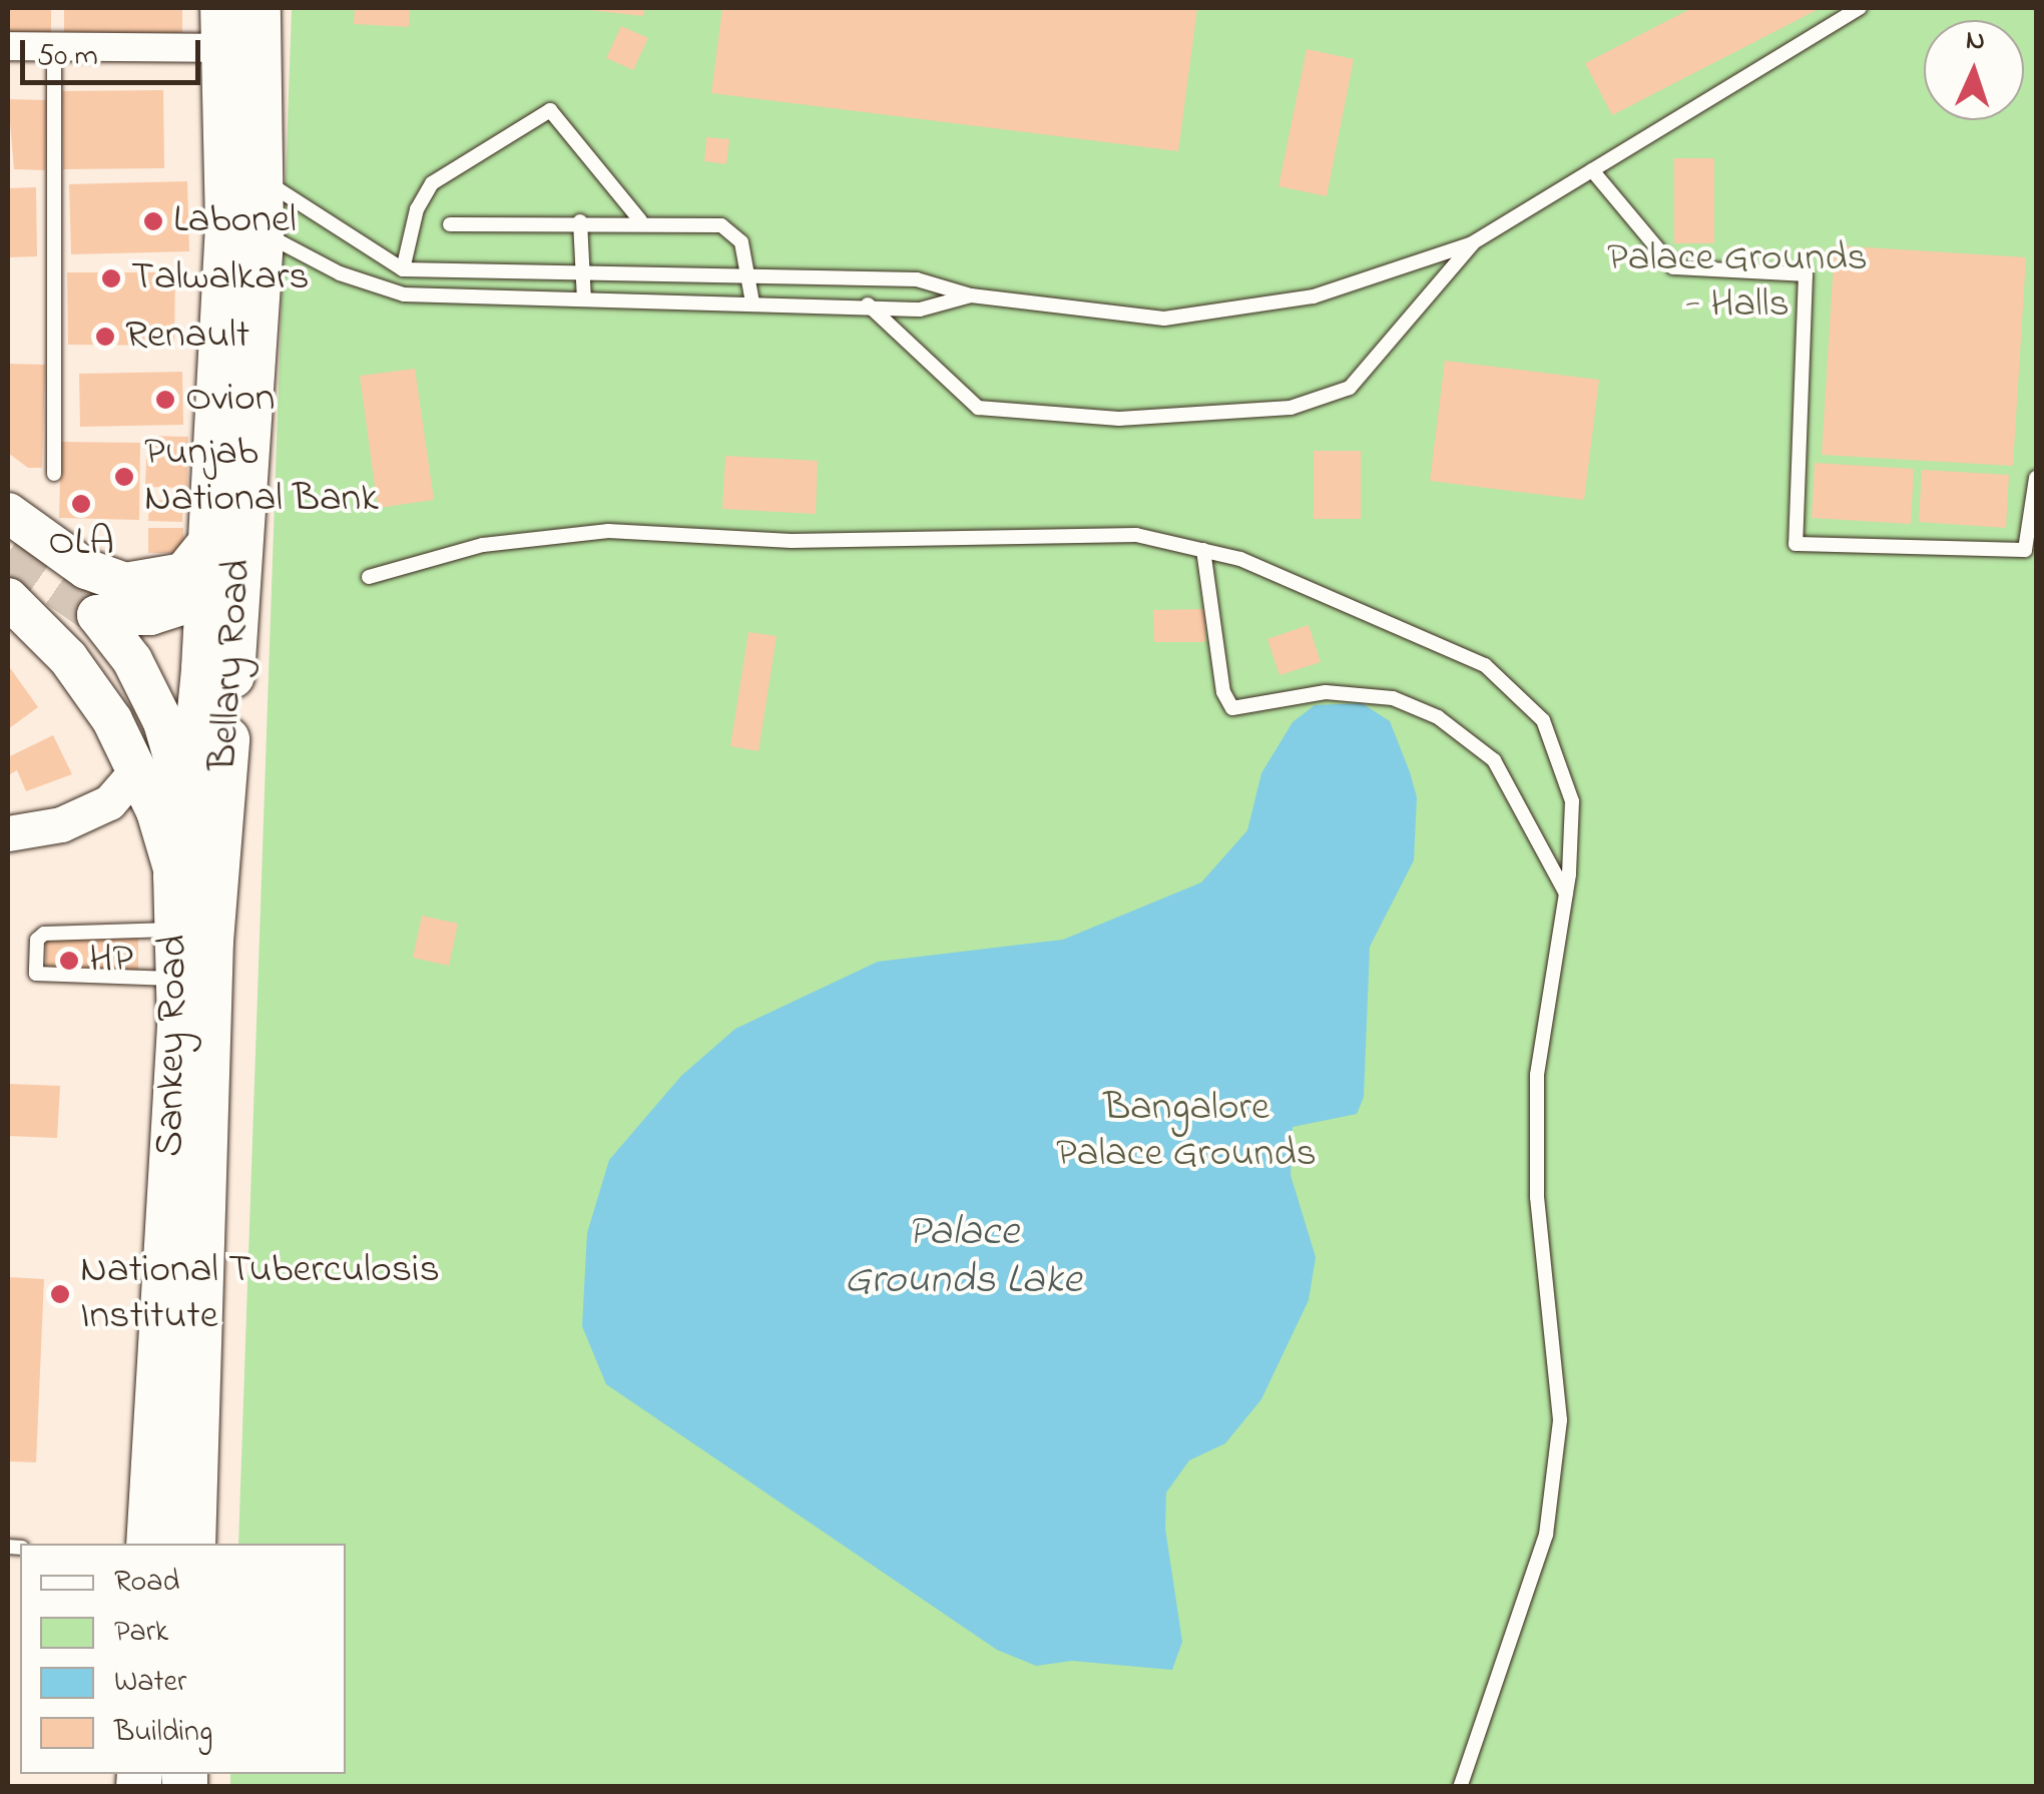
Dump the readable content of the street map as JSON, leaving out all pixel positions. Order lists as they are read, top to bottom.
{
  "streets": {
    "main road": ["Bellary Road", "Sankey Road"]
  },
  "crossings": [
    ["Bellary Road", "Sankey Road"]
  ],
  "water": ["Palace Grounds Lake"],
  "parks": ["Palace Grounds - Halls", "Bangalore Palace Grounds"],
  "places": [
    "Labonel",
    "Talwalkars",
    "Renault",
    "Ovion",
    "Punjab National Bank",
    "OLA",
    "HP",
    "National Tuberculosis Institute"
  ],
  "legend": [
    "Road",
    "Park",
    "Water",
    "Building"
  ],
  "scale_bar": "50 m",
  "north": "top"
}
